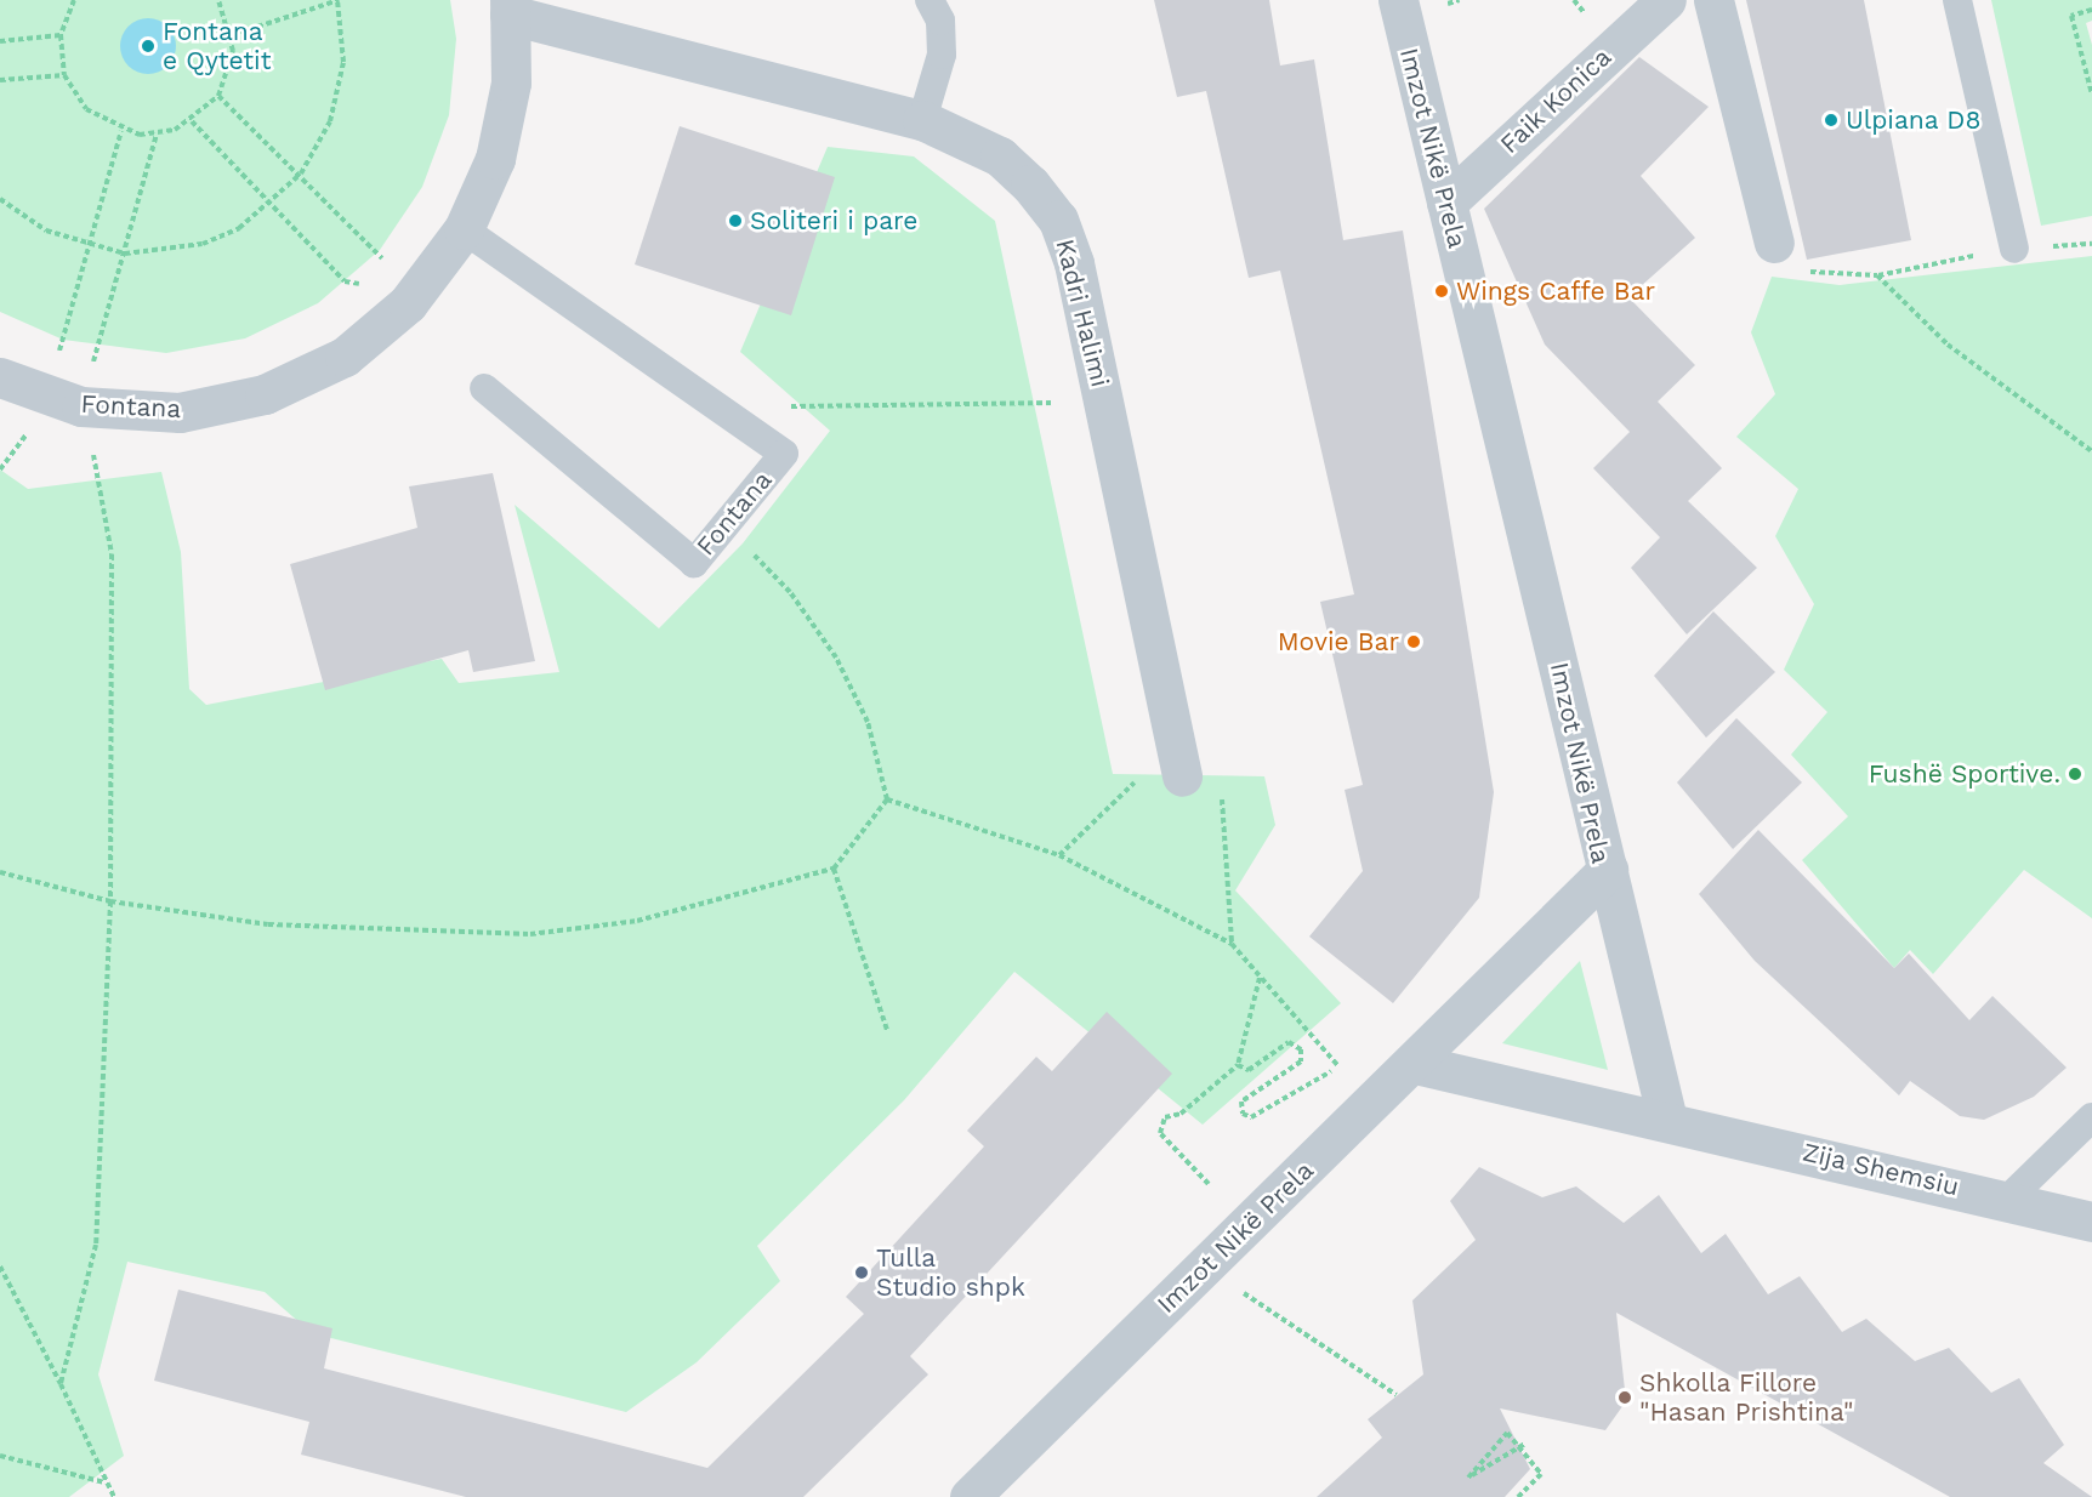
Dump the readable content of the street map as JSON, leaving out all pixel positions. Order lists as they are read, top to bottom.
{
  "streets": {
    "street": [
      "Faik Konica",
      "Imzot Nikë Prela",
      "Kadri Halimi",
      "Fontana",
      "Zija Shemsiu"
    ]
  },
  "crossings": [
    ["Faik Konica", "Imzot Nikë Prela"],
    ["Imzot Nikë Prela", "Zija Shemsiu"],
    ["Kadri Halimi", "Fontana"]
  ],
  "places": [
    "Fontana e Qytetit",
    "Ulpiana D8",
    "Soliteri i pare",
    "Wings Caffe Bar",
    "Movie Bar",
    "Fushë Sportive.",
    "Tulla Studio shpk",
    "Shkolla Fillore \"Hasan Prishtina\""
  ]
}
